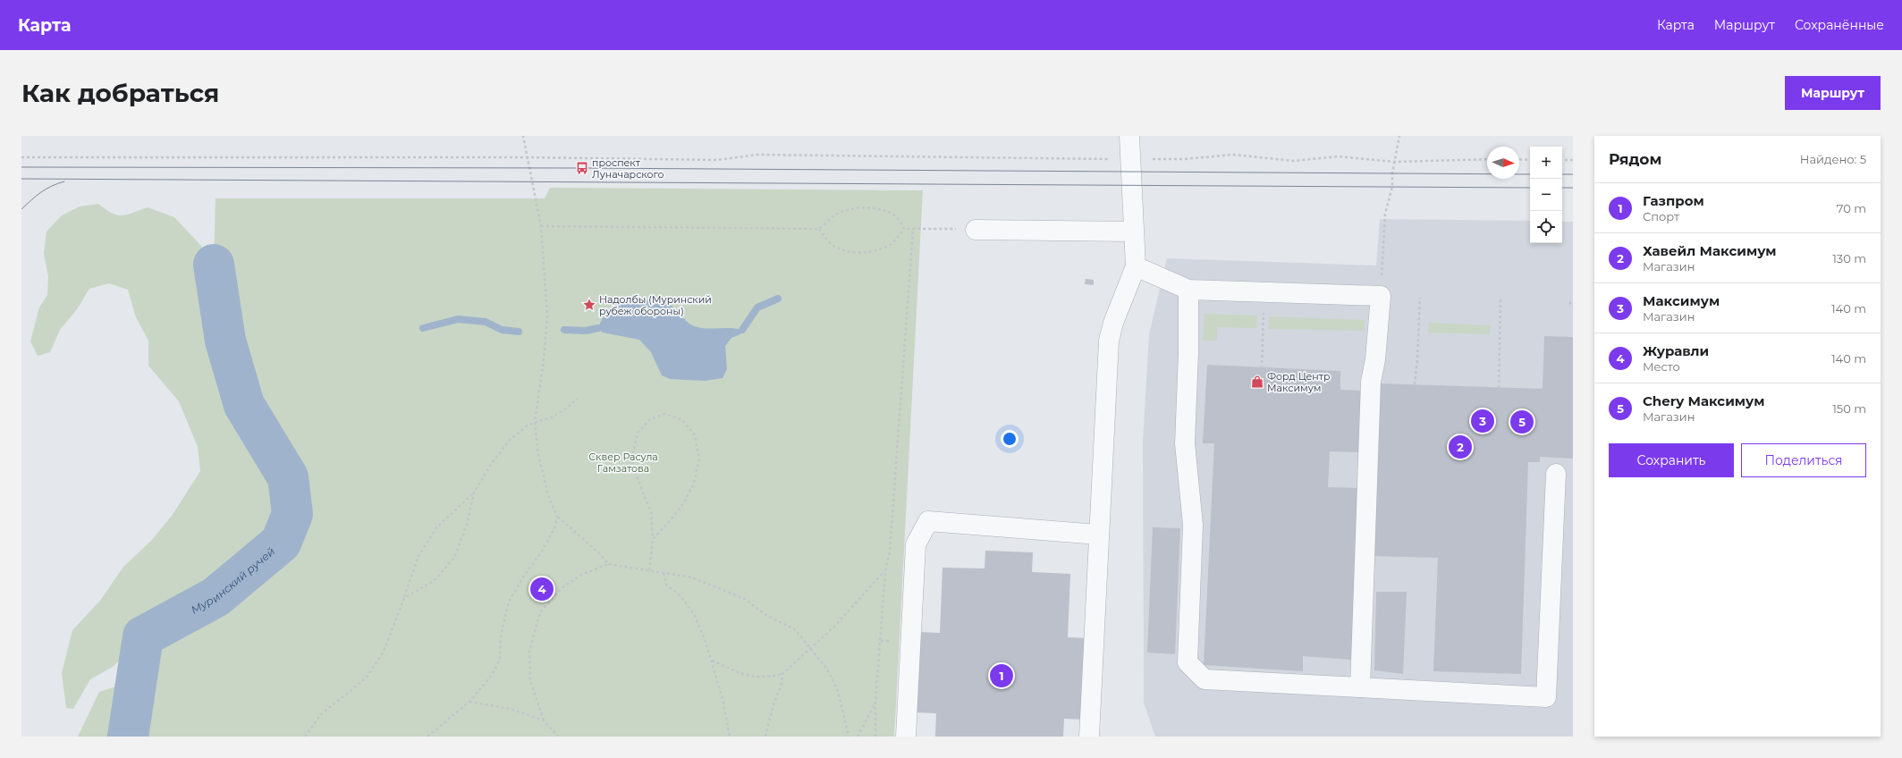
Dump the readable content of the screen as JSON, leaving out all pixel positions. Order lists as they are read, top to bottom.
{
  "water": ["Муринский ручей"],
  "parks": ["Сквер Расула Гамзатова"],
  "places": {
    "bus stop": ["проспект Луначарского"],
    "place": ["Надолбы (Муринский рубеж обороны)"],
    "shop": ["Форд Центр Максимум"]
  },
  "north": "right",
  "page": {
    "header": "Карта",
    "nav": ["Карта", "Маршрут", "Сохранённые"],
    "buttons": [
      "Маршрут",
      ["Сохранить", "Поделиться"]
    ],
    "title": "Как добраться",
    "heading": ["Рядом", "Найдено: 5"],
    "map_buttons": ["+", "−"],
    "list": [
      {
        "mark": "1",
        "name": "Газпром",
        "note": "Спорт",
        "value": "70 m"
      },
      {
        "mark": "2",
        "name": "Хавейл Максимум",
        "note": "Магазин",
        "value": "130 m"
      },
      {
        "mark": "3",
        "name": "Максимум",
        "note": "Магазин",
        "value": "140 m"
      },
      {
        "mark": "4",
        "name": "Журавли",
        "note": "Место",
        "value": "140 m"
      },
      {
        "mark": "5",
        "name": "Chery Максимум",
        "note": "Магазин",
        "value": "150 m"
      }
    ],
    "pins": [
      "3",
      "5",
      "2",
      "4",
      "1"
    ]
  }
}
